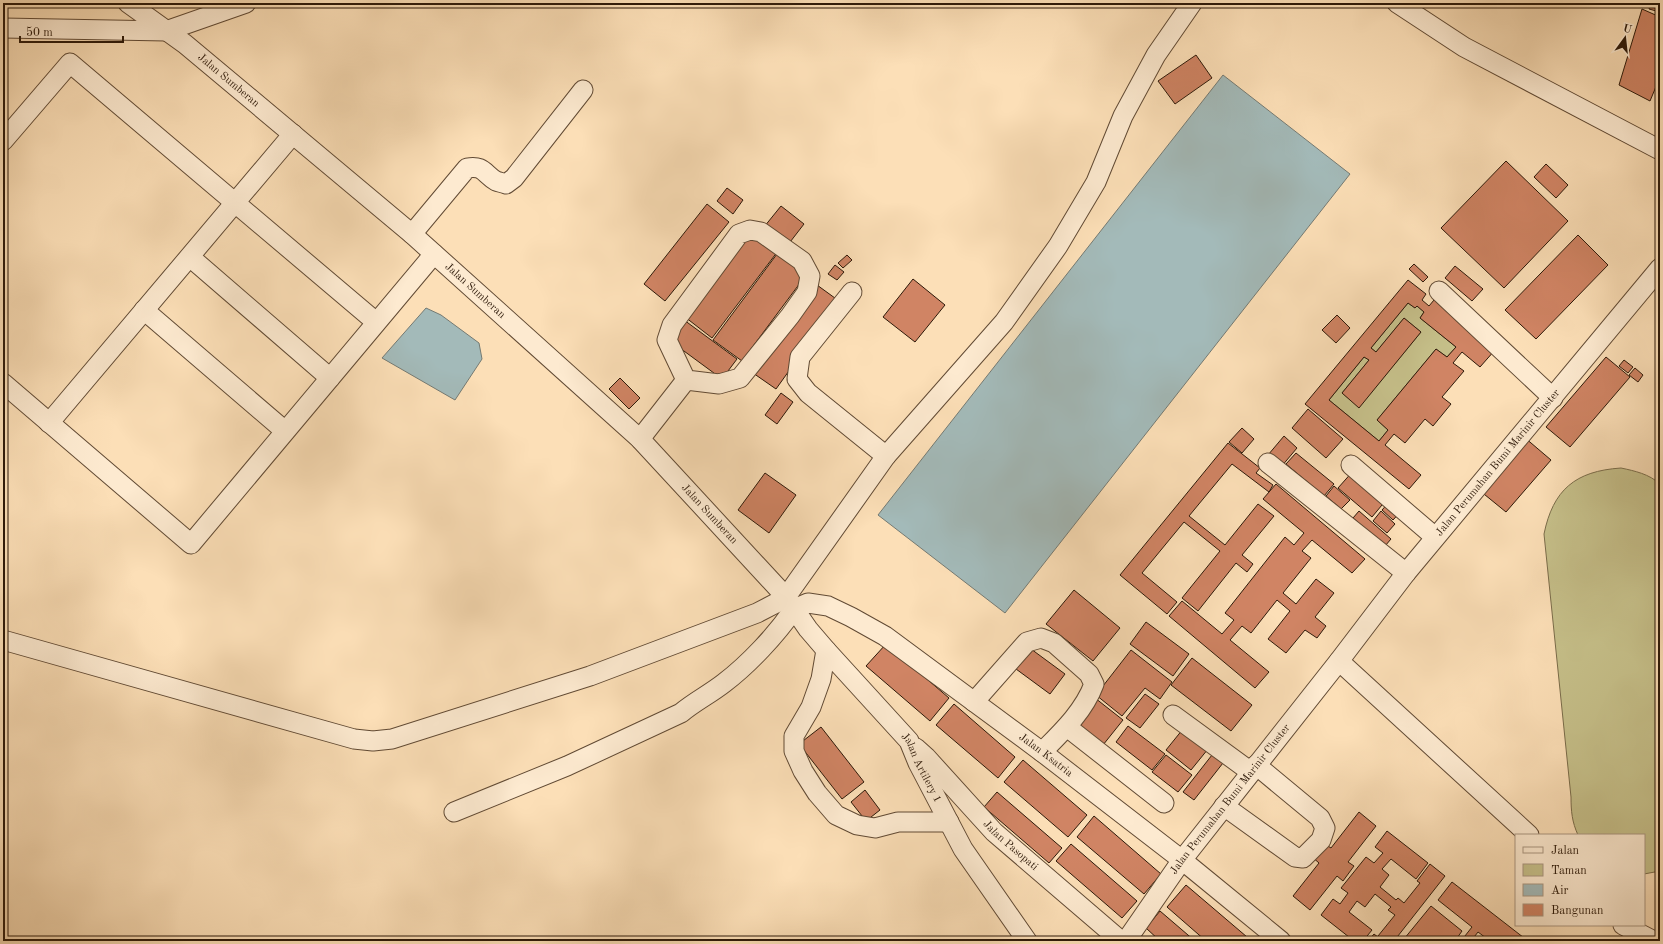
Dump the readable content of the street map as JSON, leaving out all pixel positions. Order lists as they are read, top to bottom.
{
  "streets": {
    "street": [
      "Jalan Sumberan",
      "Jalan Perumahan Bumi Marinir Cluster",
      "Jalan Ksatria",
      "Jalan Artilery 1",
      "Jalan Pasopati"
    ]
  },
  "crossings": [
    ["Jalan Sumberan", "Jalan Ksatria"],
    ["Jalan Sumberan", "Jalan Artilery 1"],
    ["Jalan Perumahan Bumi Marinir Cluster", "Jalan Ksatria"],
    ["Jalan Ksatria", "Jalan Artilery 1"],
    ["Jalan Artilery 1", "Jalan Pasopati"]
  ],
  "legend": [
    "Jalan",
    "Taman",
    "Air",
    "Bangunan"
  ],
  "scale_bar": "50 m",
  "north": "top"
}
